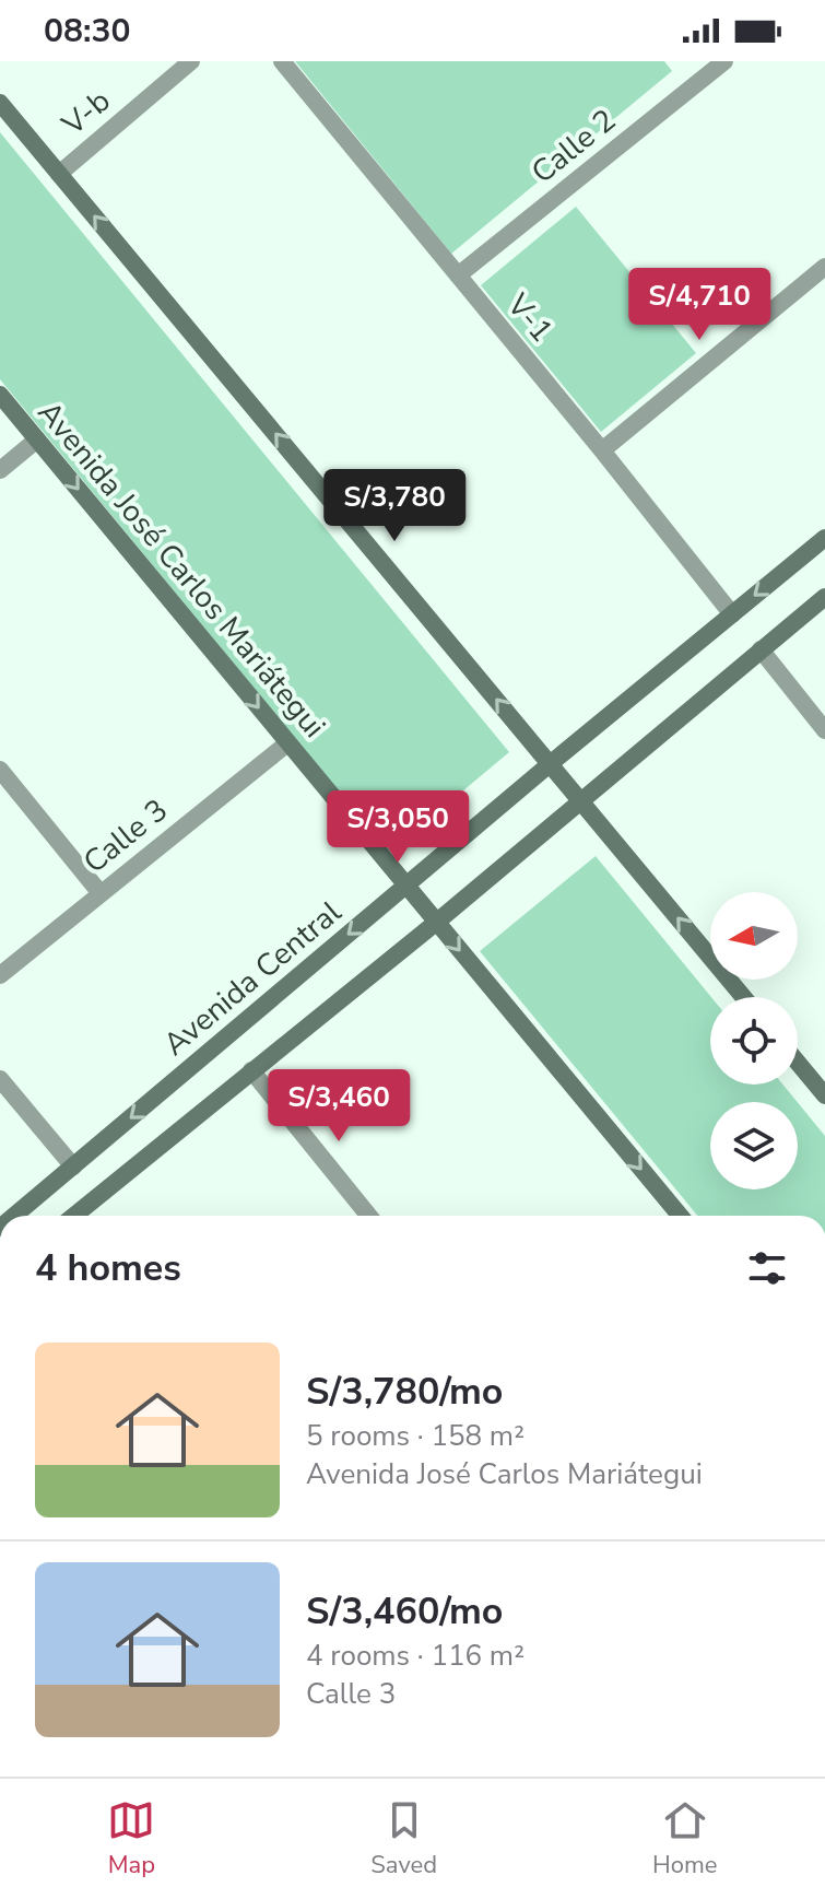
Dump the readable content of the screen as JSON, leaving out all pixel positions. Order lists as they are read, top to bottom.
{
  "streets": {
    "main road": ["Avenida José Carlos Mariátegui", "Avenida Central"],
    "street": [
      "V-b",
      "Calle 2",
      "V-1",
      "Calle 3"
    ]
  },
  "crossings": [
    ["Calle 2", "V-1"],
    ["V-1", "Avenida Central"],
    ["Avenida José Carlos Mariátegui", "Calle 3"],
    ["Avenida José Carlos Mariátegui", "Avenida Central"]
  ],
  "one_way": ["Avenida José Carlos Mariátegui"],
  "north": "left",
  "page": {
    "status": "08:30",
    "price": [
      "S/4,710",
      "S/3,780",
      "S/3,050",
      "S/3,460"
    ],
    "heading": "4 homes",
    "list": [
      {
        "name": "S/3,780/mo",
        "note": "5 rooms · 158 m² · Avenida José Carlos Mariátegui"
      },
      {
        "name": "S/3,460/mo",
        "note": "4 rooms · 116 m² · Calle 3"
      }
    ],
    "tabs": ["Map", "Saved", "Home"]
  }
}
